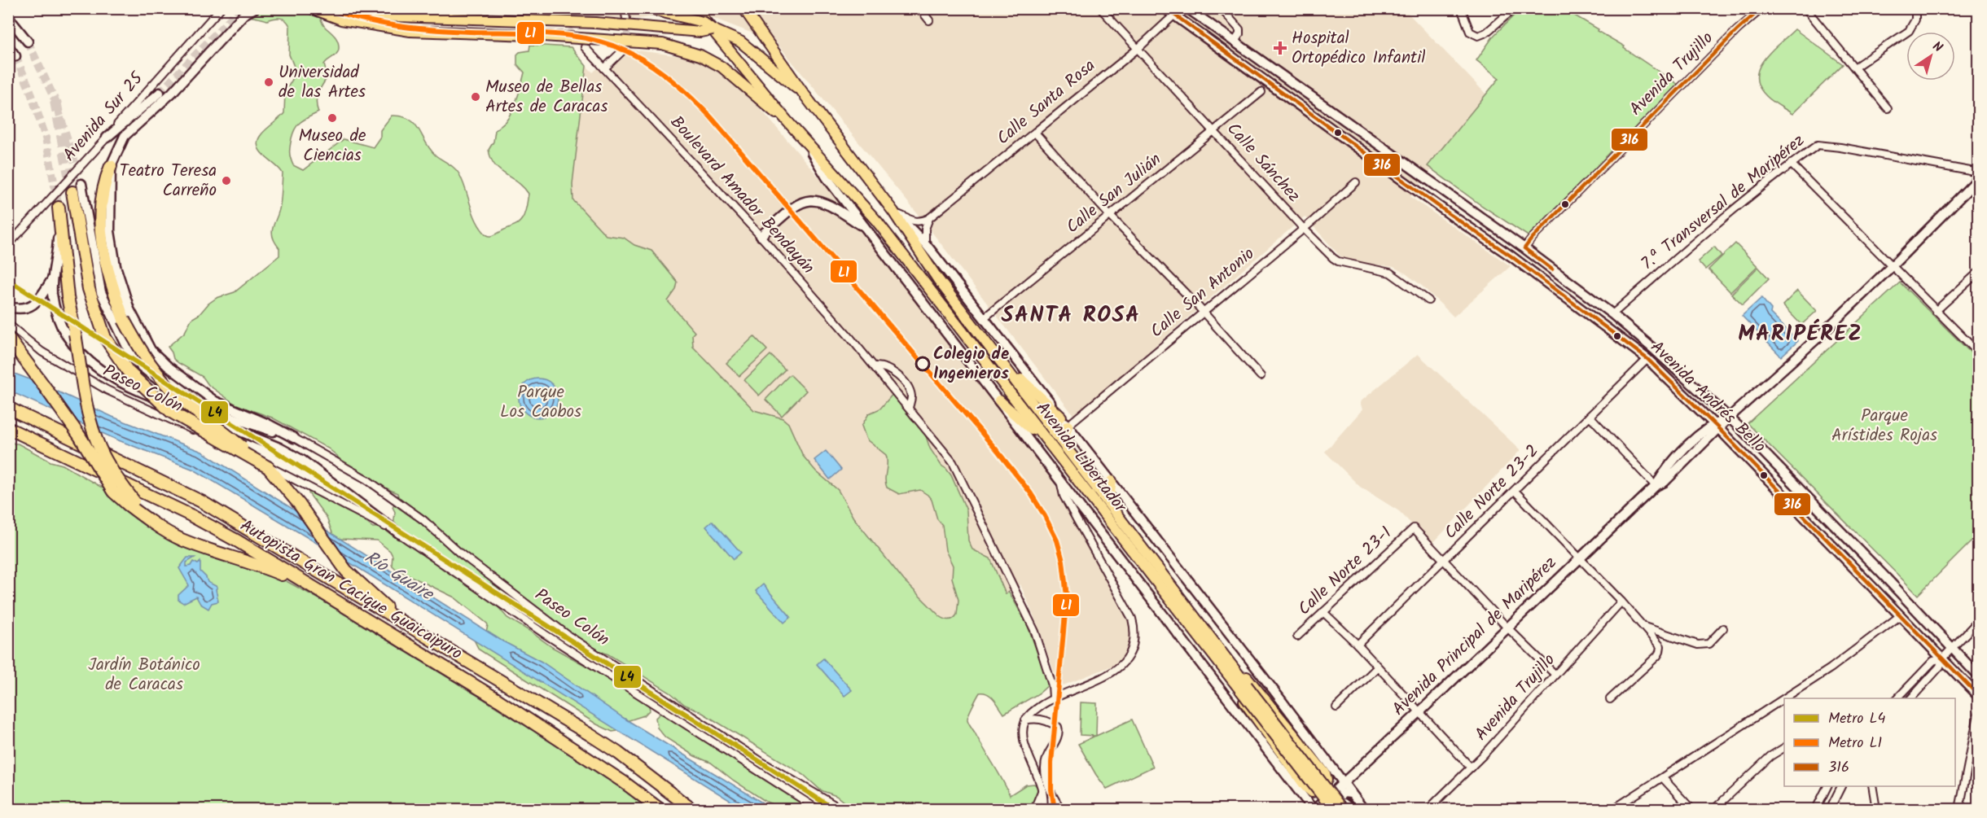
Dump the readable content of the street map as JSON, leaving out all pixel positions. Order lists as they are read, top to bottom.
{
  "streets": {
    "highway": ["Autopista Gran Cacique Guaicaipuro"],
    "main road": ["Avenida Libertador"],
    "street": [
      "Avenida Trujillo",
      "Calle Santa Rosa",
      "Avenida Sur 25",
      "Calle Sánchez",
      "Calle San Julián",
      "Boulevard Amador Bendayán",
      "7.ª Transversal de Maripérez",
      "Calle San Antonio",
      "Paseo Colón",
      "Avenida Andrés Bello",
      "Calle Norte 23-2",
      "Calle Norte 23-1",
      "Avenida Principal de Maripérez"
    ]
  },
  "crossings": [
    ["Avenida Trujillo", "Avenida Andrés Bello"],
    ["Calle Santa Rosa", "Calle Sánchez"],
    ["Calle Santa Rosa", "Avenida Andrés Bello"],
    ["Calle Sánchez", "Calle San Julián"],
    ["Calle Sánchez", "Calle San Antonio"],
    ["Calle San Julián", "Avenida Libertador"],
    ["7.ª Transversal de Maripérez", "Avenida Andrés Bello"],
    ["Calle San Antonio", "Avenida Libertador"],
    ["Avenida Andrés Bello", "Calle Norte 23-2"],
    ["Avenida Andrés Bello", "Avenida Principal de Maripérez"],
    ["Avenida Libertador", "Avenida Principal de Maripérez"],
    ["Calle Norte 23-2", "Calle Norte 23-1"]
  ],
  "districts": ["SANTA ROSA", "MARIPÉREZ"],
  "water": ["Río Guaire"],
  "parks": ["Parque Los Caobos", "Parque Arístides Rojas", "Jardín Botánico de Caracas"],
  "places": {
    "health": ["Hospital Ortopédico Infantil"],
    "other": [
      "Universidad de las Artes",
      "Museo de Bellas Artes de Caracas",
      "Museo de Ciencias",
      "Teatro Teresa Carreño",
      "Colegio de Ingenieros"
    ]
  },
  "lines": ["metro line L1", "transit line 316", "metro line L4"],
  "legend": ["Metro L4", "Metro L1", "316"],
  "north": "top right"
}
